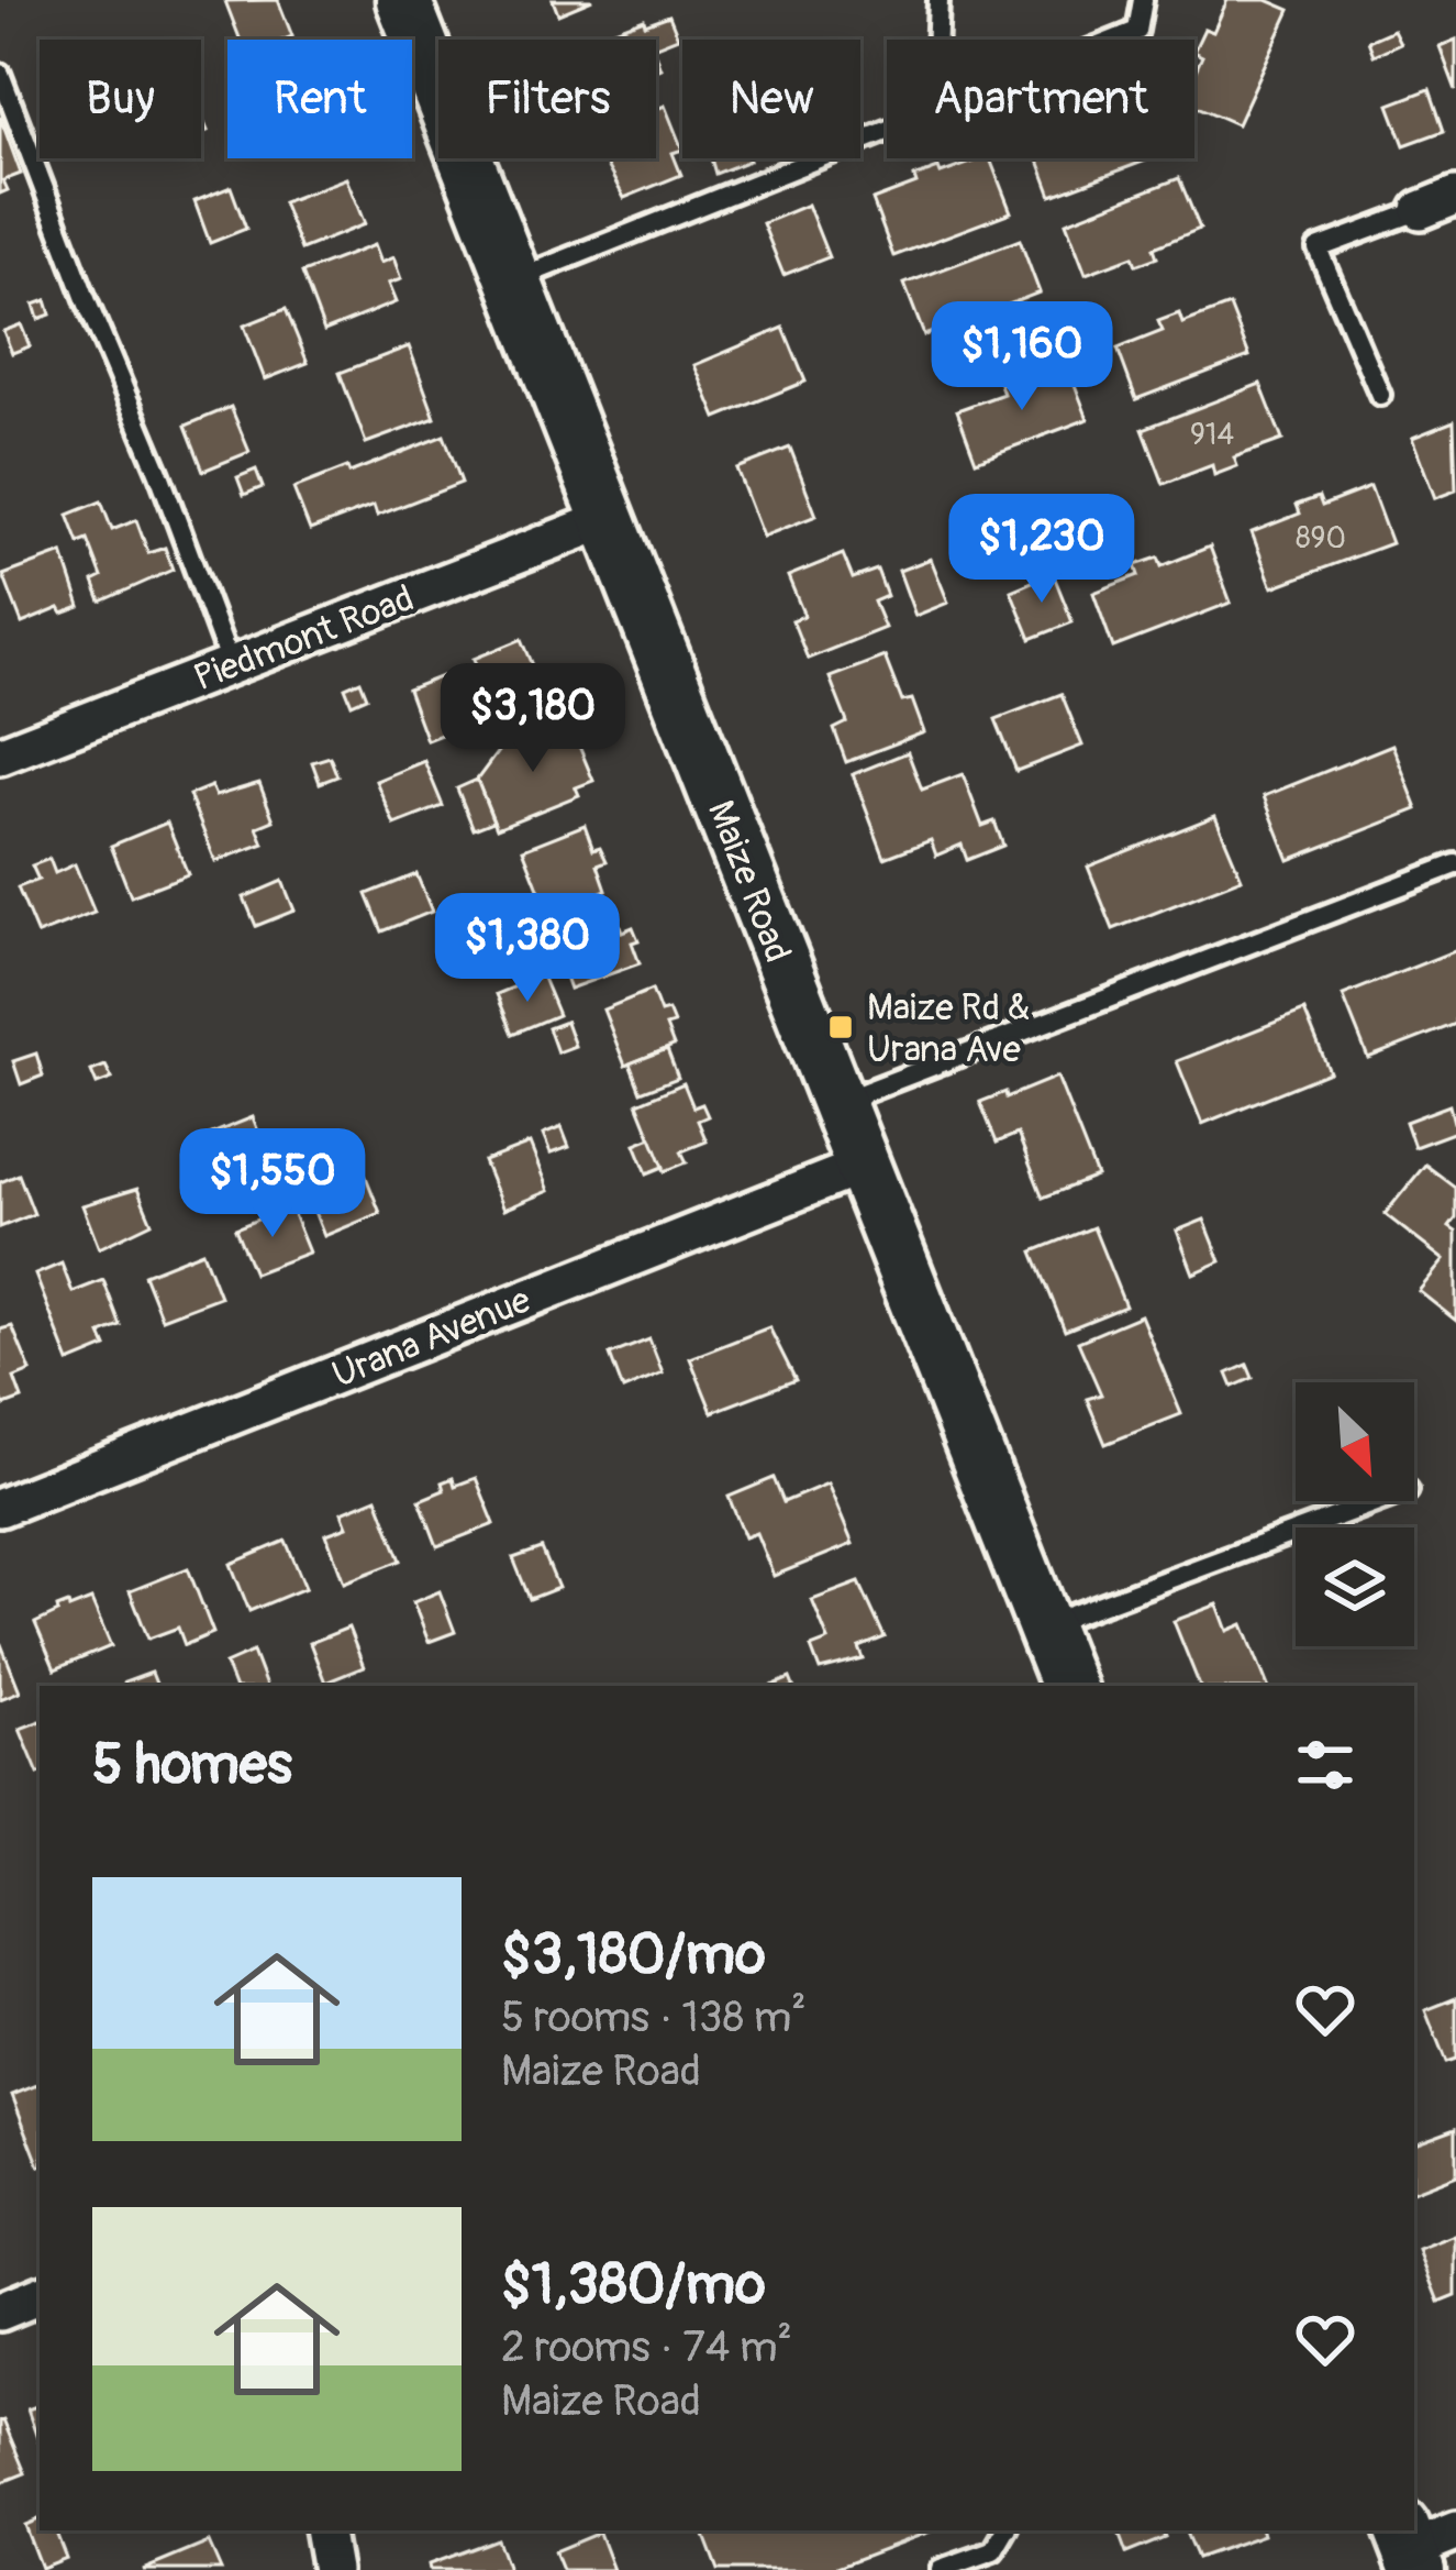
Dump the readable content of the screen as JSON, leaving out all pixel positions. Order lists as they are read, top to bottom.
{
  "streets": {
    "street": ["Piedmont Road", "Maize Road", "Urana Avenue"]
  },
  "crossings": [
    ["Piedmont Road", "Maize Road"],
    ["Maize Road", "Urana Avenue"]
  ],
  "places": {
    "transit": ["Maize Rd & Urana Ave"]
  },
  "house_numbers": ["914", "890"],
  "north": "bottom right",
  "page": {
    "chip": [
      "Buy",
      "Rent",
      "Filters",
      "New",
      "Apartment"
    ],
    "price": [
      "$1,160",
      "$1,230",
      "$3,180",
      "$1,380",
      "$1,550"
    ],
    "heading": "5 homes",
    "list": [
      {
        "name": "$3,180/mo",
        "note": "5 rooms · 138 m² · Maize Road"
      },
      {
        "name": "$1,380/mo",
        "note": "2 rooms · 74 m² · Maize Road"
      }
    ]
  }
}
